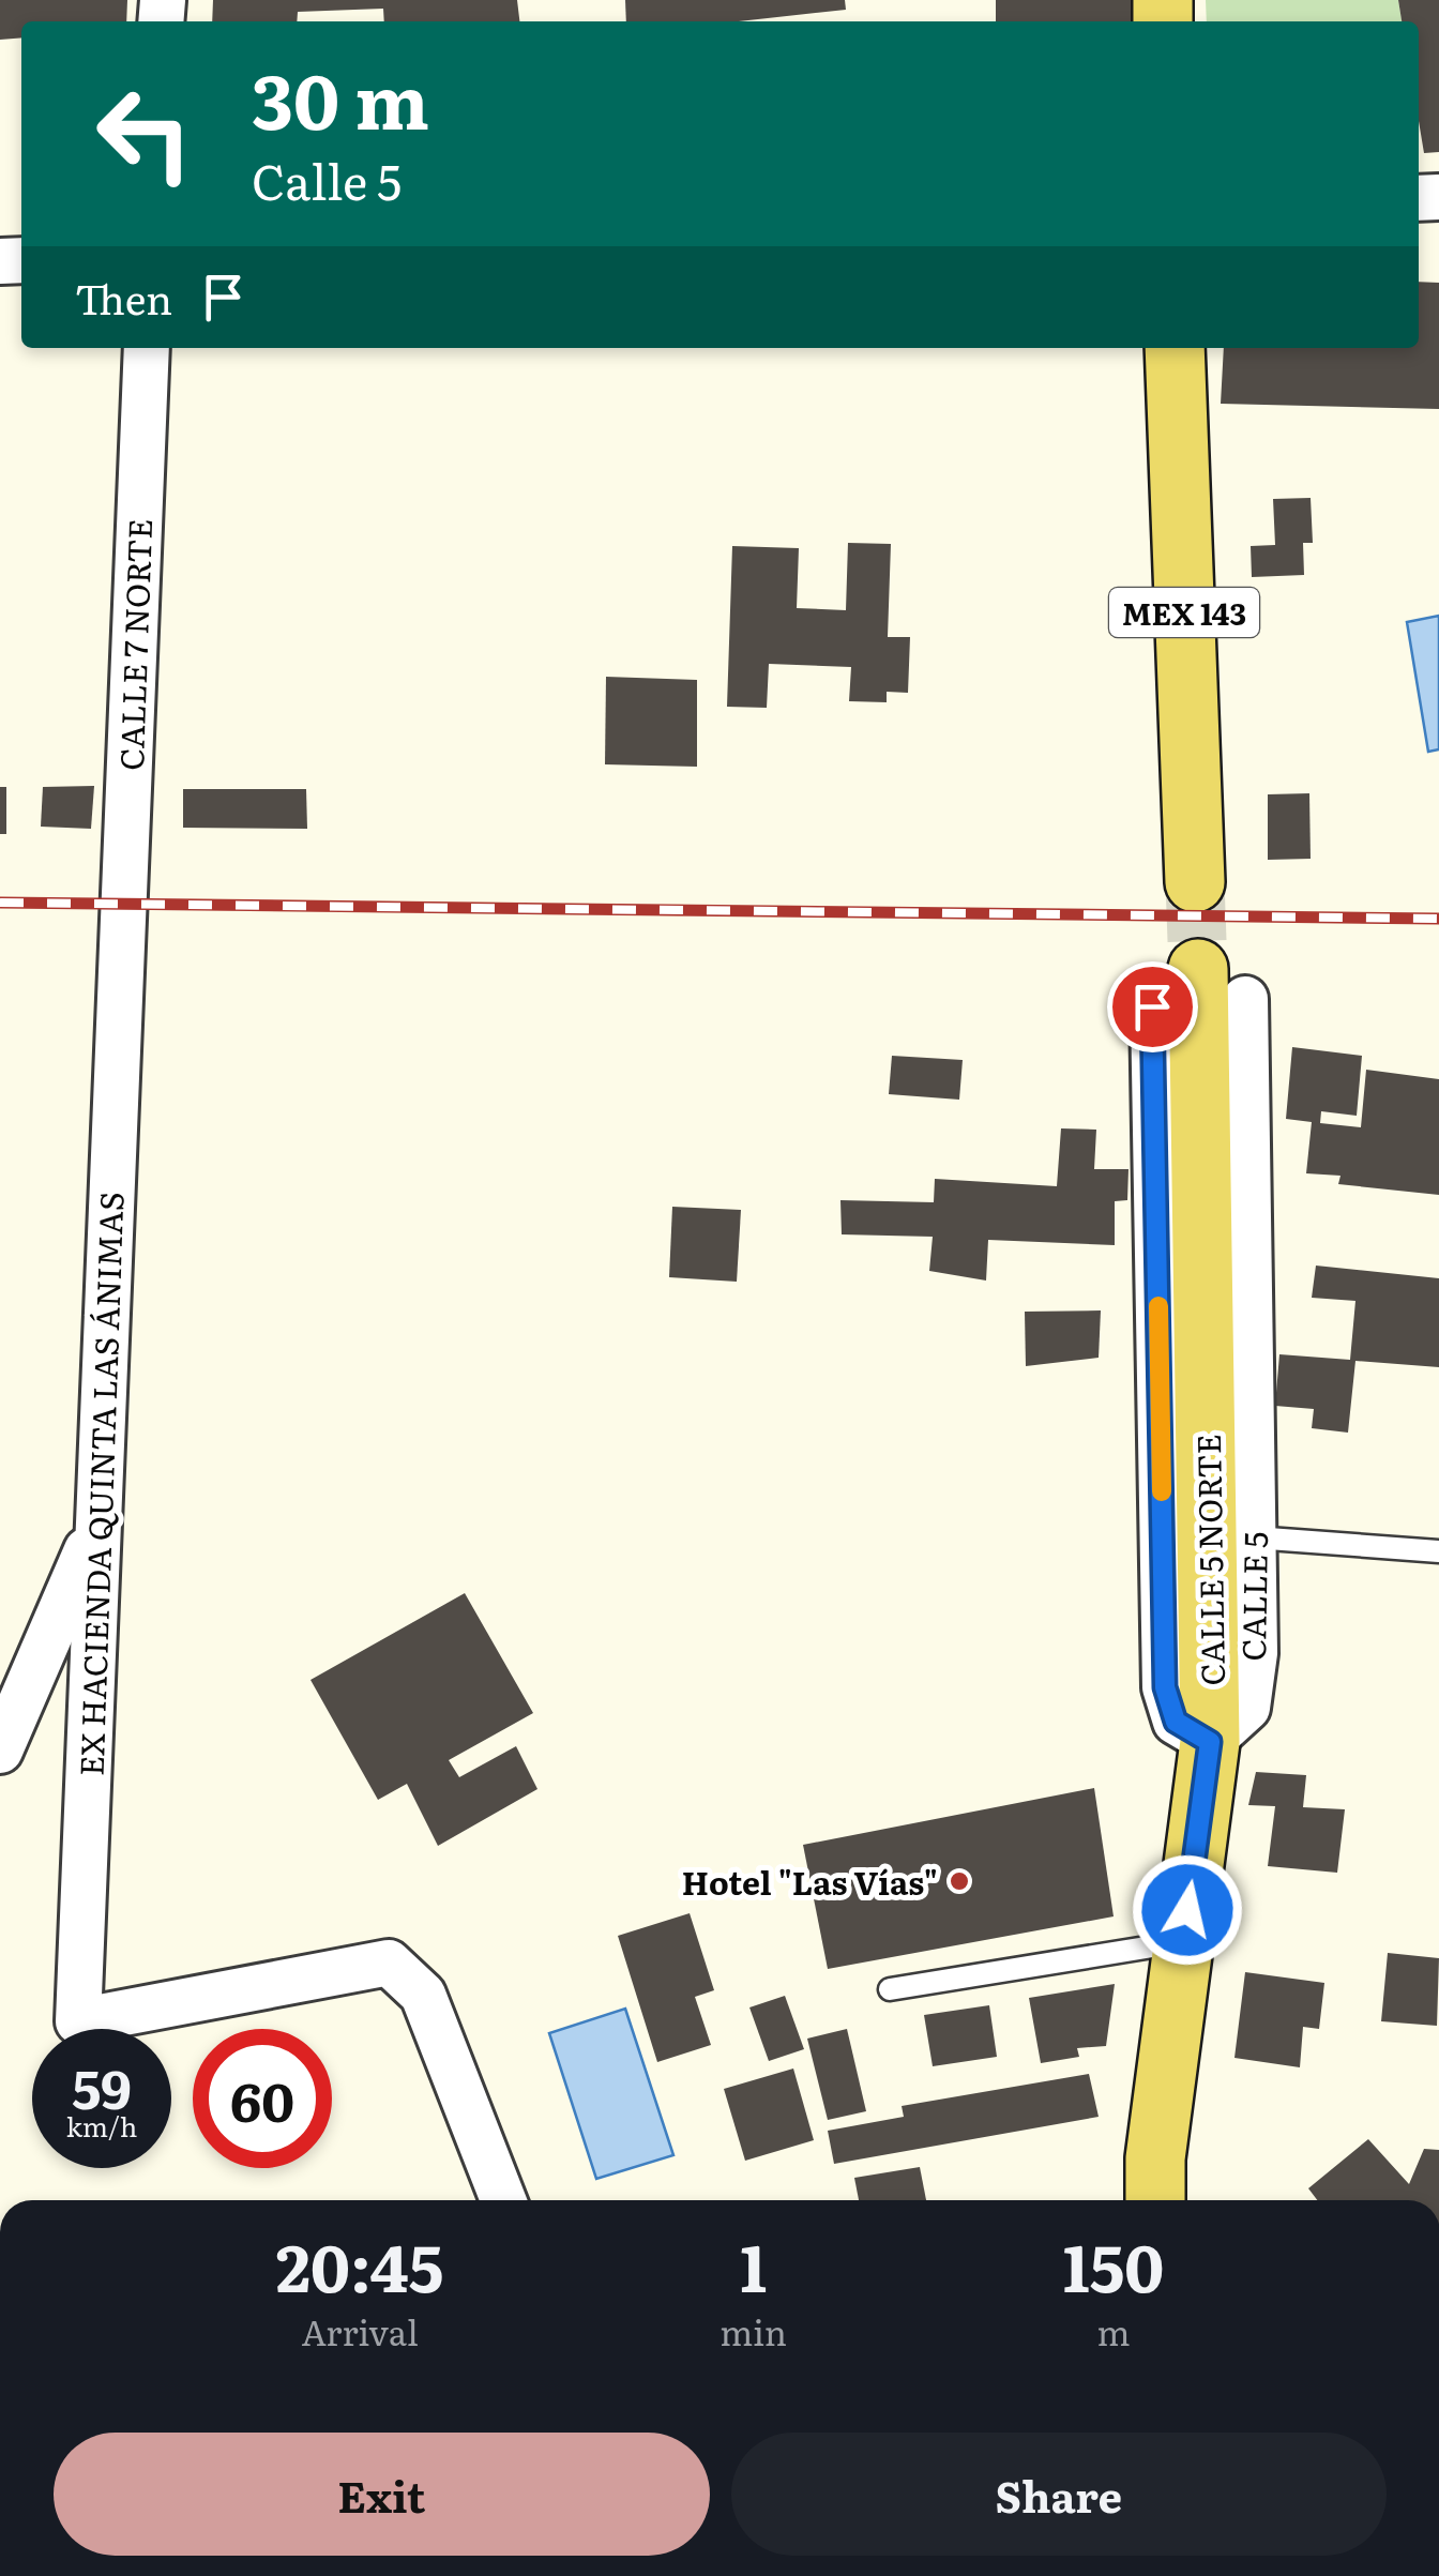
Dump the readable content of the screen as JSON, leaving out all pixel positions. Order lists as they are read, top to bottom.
{
  "streets": {
    "main road": ["MEX 143", "CALLE 5 NORTE"],
    "street": ["CALLE 7 NORTE", "EX HACIENDA QUINTA LAS ÁNIMAS", "CALLE 5"]
  },
  "crossings": [
    ["CALLE 7 NORTE", "EX HACIENDA QUINTA LAS ÁNIMAS"],
    ["CALLE 5 NORTE", "CALLE 5"]
  ],
  "places": ["Hotel \"Las Vías\""],
  "page": {
    "turn": ["30 m", "Calle 5"],
    "then": "Then",
    "speed": "59 km/h",
    "limit": "60",
    "eta": [
      "20:45",
      "Arrival",
      "1",
      "min",
      "150",
      "m"
    ],
    "buttons": ["Exit", "Share"]
  }
}
